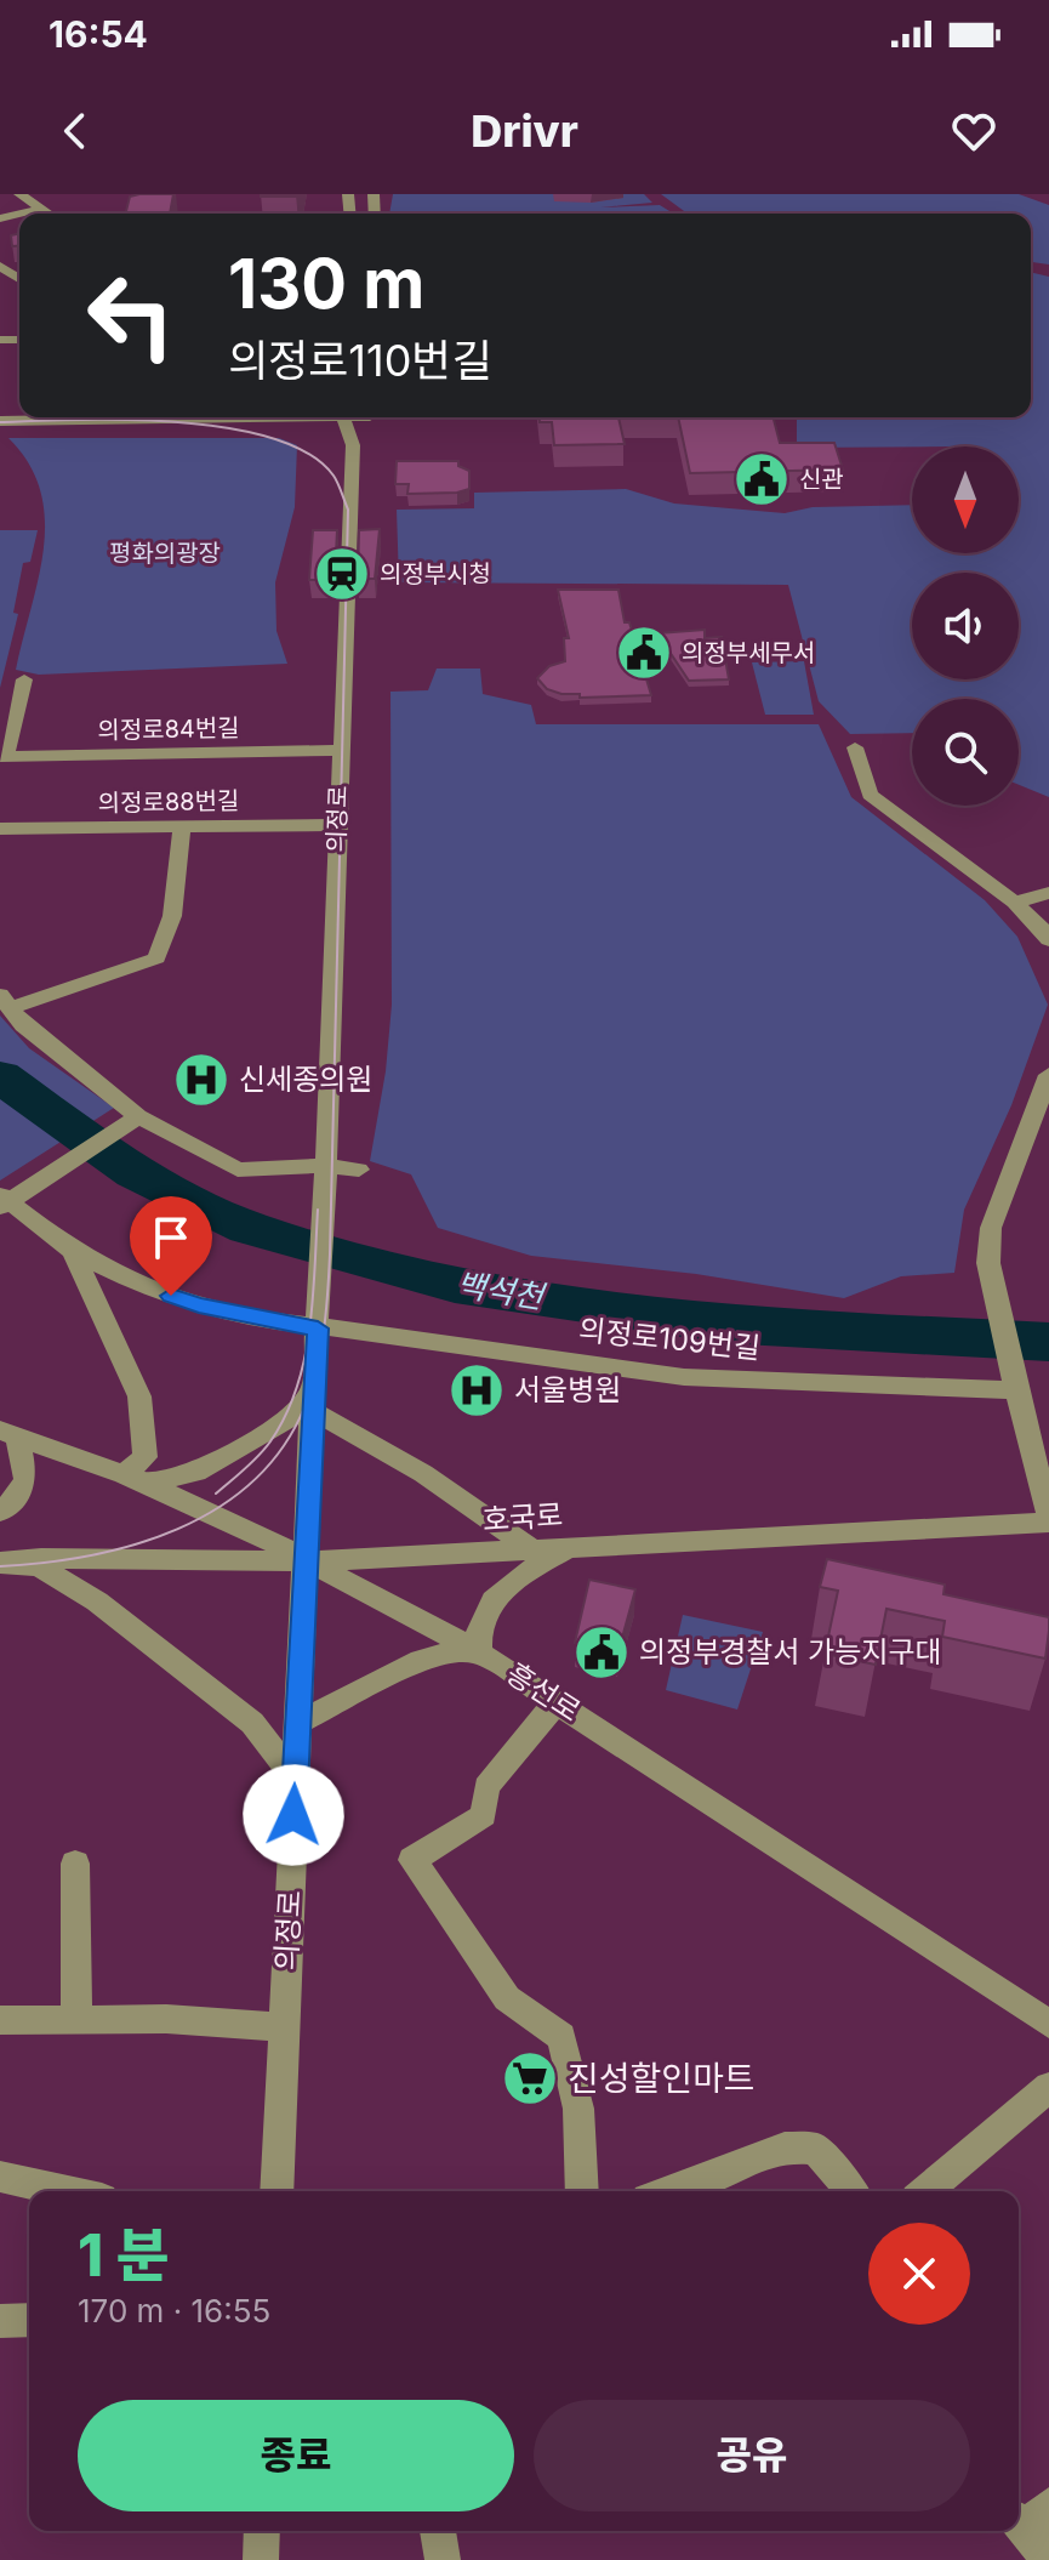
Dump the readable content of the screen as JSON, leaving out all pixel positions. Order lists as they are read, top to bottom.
{
  "streets": {
    "street": [
      "의정로84번길",
      "의정로88번길",
      "의정로",
      "의정로109번길",
      "호국로",
      "흥선로"
    ]
  },
  "crossings": [
    ["의정로84번길", "의정로"],
    ["의정로88번길", "의정로"],
    ["의정로", "의정로109번길"],
    ["의정로", "호국로"],
    ["의정로", "흥선로"],
    ["호국로", "흥선로"]
  ],
  "water": ["백석천"],
  "parks": ["평화의광장"],
  "places": {
    "public building": ["신관", "의정부세무서", "의정부경찰서 가능지구대"],
    "station": ["의정부시청"],
    "hospital": ["신세종의원", "서울병원"],
    "supermarket": ["진성할인마트"]
  },
  "north": "bottom",
  "page": {
    "status": "16:54",
    "header": "Drivr",
    "turn": ["130 m", "의정로110번길"],
    "heading": ["1 분", "170 m · 16:55"],
    "buttons": ["종료", "공유"]
  }
}
